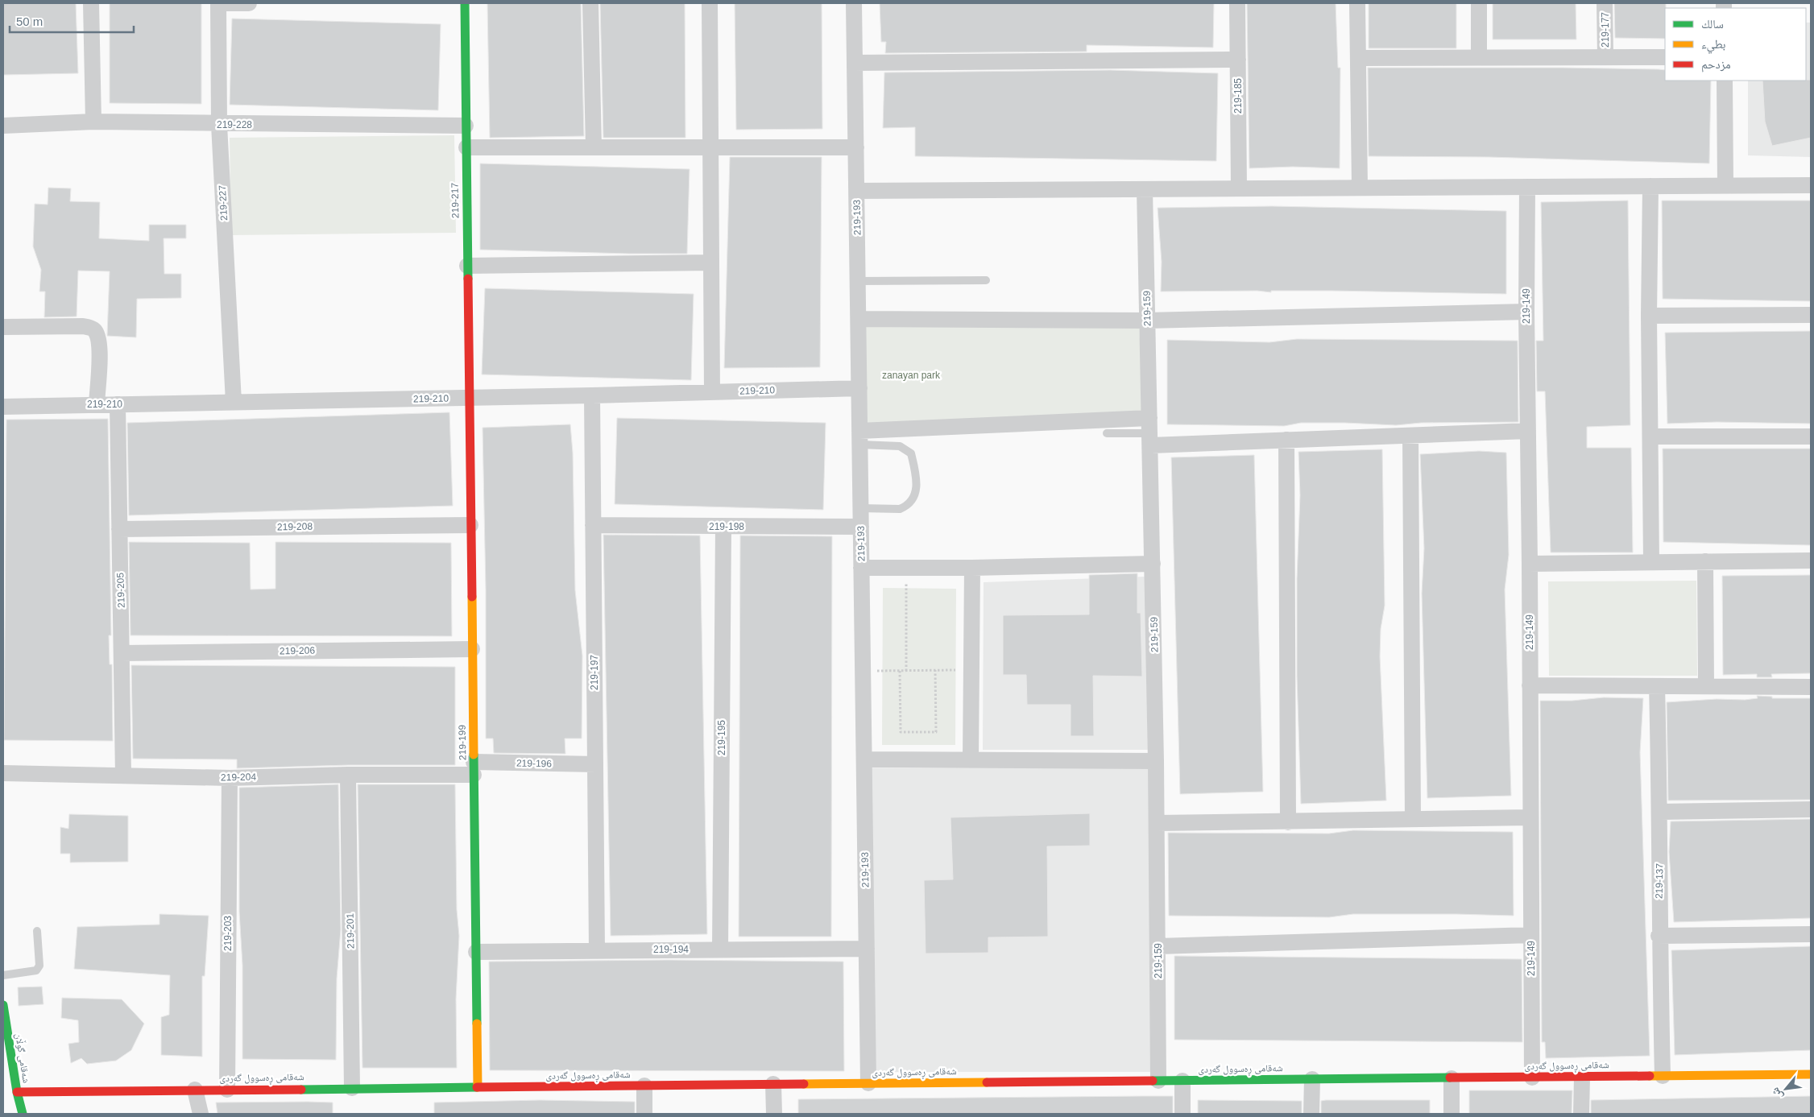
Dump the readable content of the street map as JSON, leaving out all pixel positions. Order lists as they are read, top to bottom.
{
  "streets": {
    "street": [
      "219-177",
      "219-185",
      "219-228",
      "219-217",
      "219-227",
      "219-193",
      "219-149",
      "219-159",
      "219-210",
      "219-208",
      "219-198",
      "219-205",
      "219-206",
      "219-197",
      "219-195",
      "219-199",
      "219-196",
      "219-204",
      "219-137",
      "219-201",
      "219-203",
      "219-194",
      "شەقامی گوڵان",
      "شەقامی ڕەسوول گەردی"
    ]
  },
  "crossings": [
    ["219-228", "219-217"],
    ["219-228", "219-227"],
    ["219-217", "219-210"],
    ["219-217", "219-199"],
    ["219-227", "219-210"],
    ["219-193", "219-210"],
    ["219-193", "219-198"],
    ["219-193", "219-194"],
    ["219-193", "شەقامی ڕەسوول گەردی"],
    ["219-149", "شەقامی ڕەسوول گەردی"],
    ["219-159", "شەقامی ڕەسوول گەردی"],
    ["219-210", "219-205"],
    ["219-210", "219-197"],
    ["219-210", "219-199"],
    ["219-208", "219-205"],
    ["219-208", "219-199"],
    ["219-198", "219-197"],
    ["219-198", "219-195"],
    ["219-205", "219-206"],
    ["219-205", "219-204"],
    ["219-206", "219-199"],
    ["219-197", "219-196"],
    ["219-197", "219-194"],
    ["219-195", "219-194"],
    ["219-199", "219-196"],
    ["219-199", "219-204"],
    ["219-199", "219-194"],
    ["219-199", "شەقامی ڕەسوول گەردی"],
    ["219-196", "219-204"],
    ["219-204", "219-201"],
    ["219-204", "219-203"],
    ["219-137", "شەقامی ڕەسوول گەردی"],
    ["219-201", "شەقامی ڕەسوول گەردی"],
    ["219-203", "شەقامی ڕەسوول گەردی"],
    ["شەقامی گوڵان", "شەقامی ڕەسوول گەردی"]
  ],
  "parks": ["zanayan park"],
  "legend": ["سالك", "بطيء", "مزدحم"],
  "scale_bar": "50 m",
  "north": "bottom left"
}
